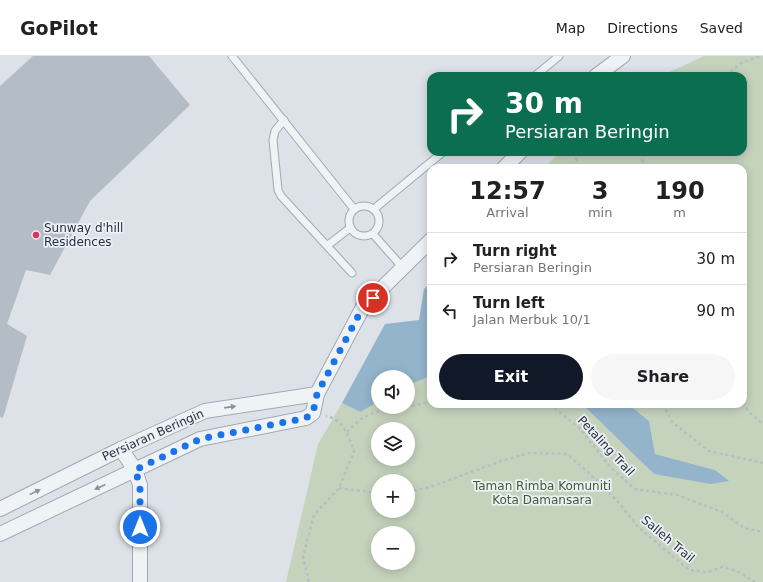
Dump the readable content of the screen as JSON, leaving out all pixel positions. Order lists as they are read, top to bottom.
{
  "streets": {
    "street": ["Persiaran Beringin"],
    "path": ["Petaling Trail", "Salleh Trail"]
  },
  "parks": ["Taman Rimba Komuniti Kota Damansara"],
  "places": ["Sunway d'hill Residences"],
  "page": {
    "header": "GoPilot",
    "nav": ["Map", "Directions", "Saved"],
    "turn": ["30 m", "Persiaran Beringin"],
    "eta": [
      "12:57",
      "Arrival",
      "3",
      "min",
      "190",
      "m"
    ],
    "list": [
      {
        "name": "Turn right",
        "note": "Persiaran Beringin",
        "value": "30 m"
      },
      {
        "name": "Turn left",
        "note": "Jalan Merbuk 10/1",
        "value": "90 m"
      }
    ],
    "buttons": ["Exit", "Share"],
    "map_buttons": ["+", "−"]
  }
}
